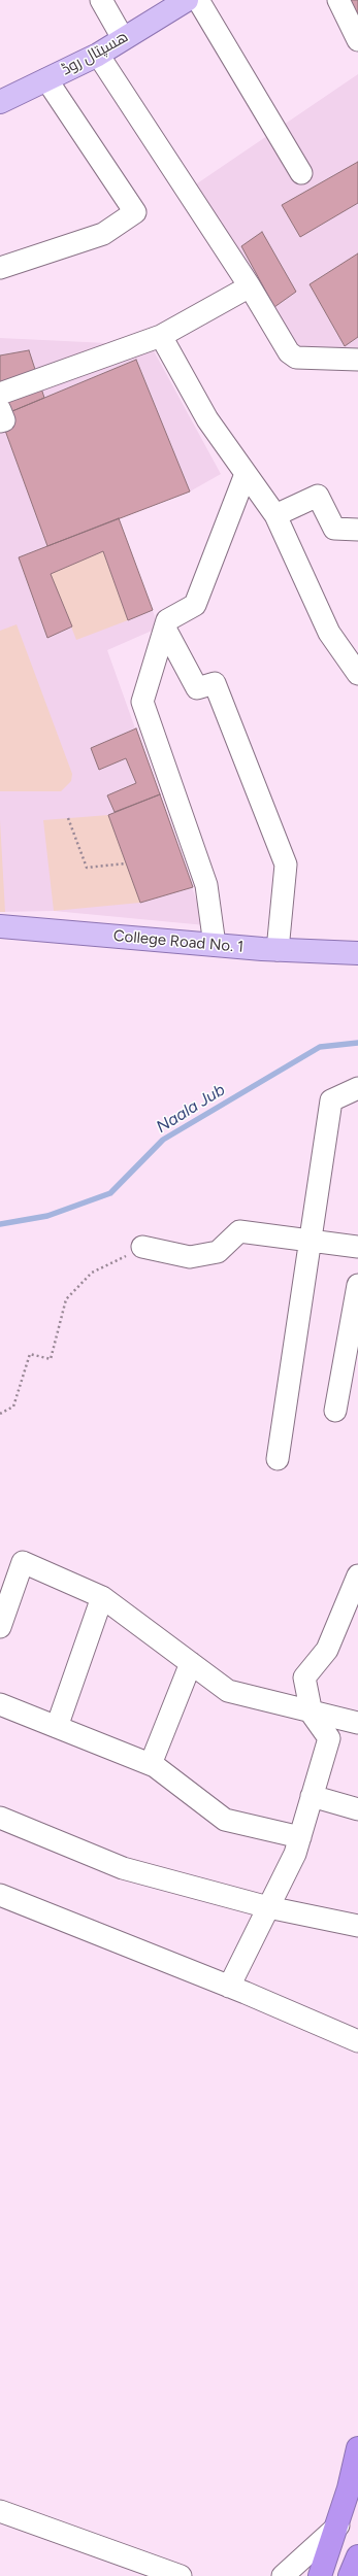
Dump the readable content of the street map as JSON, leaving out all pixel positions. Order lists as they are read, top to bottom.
{
  "streets": {
    "main road": ["ھسپتال روڈ", "College Road No. 1"]
  },
  "water": ["Naala Jub"]
}
